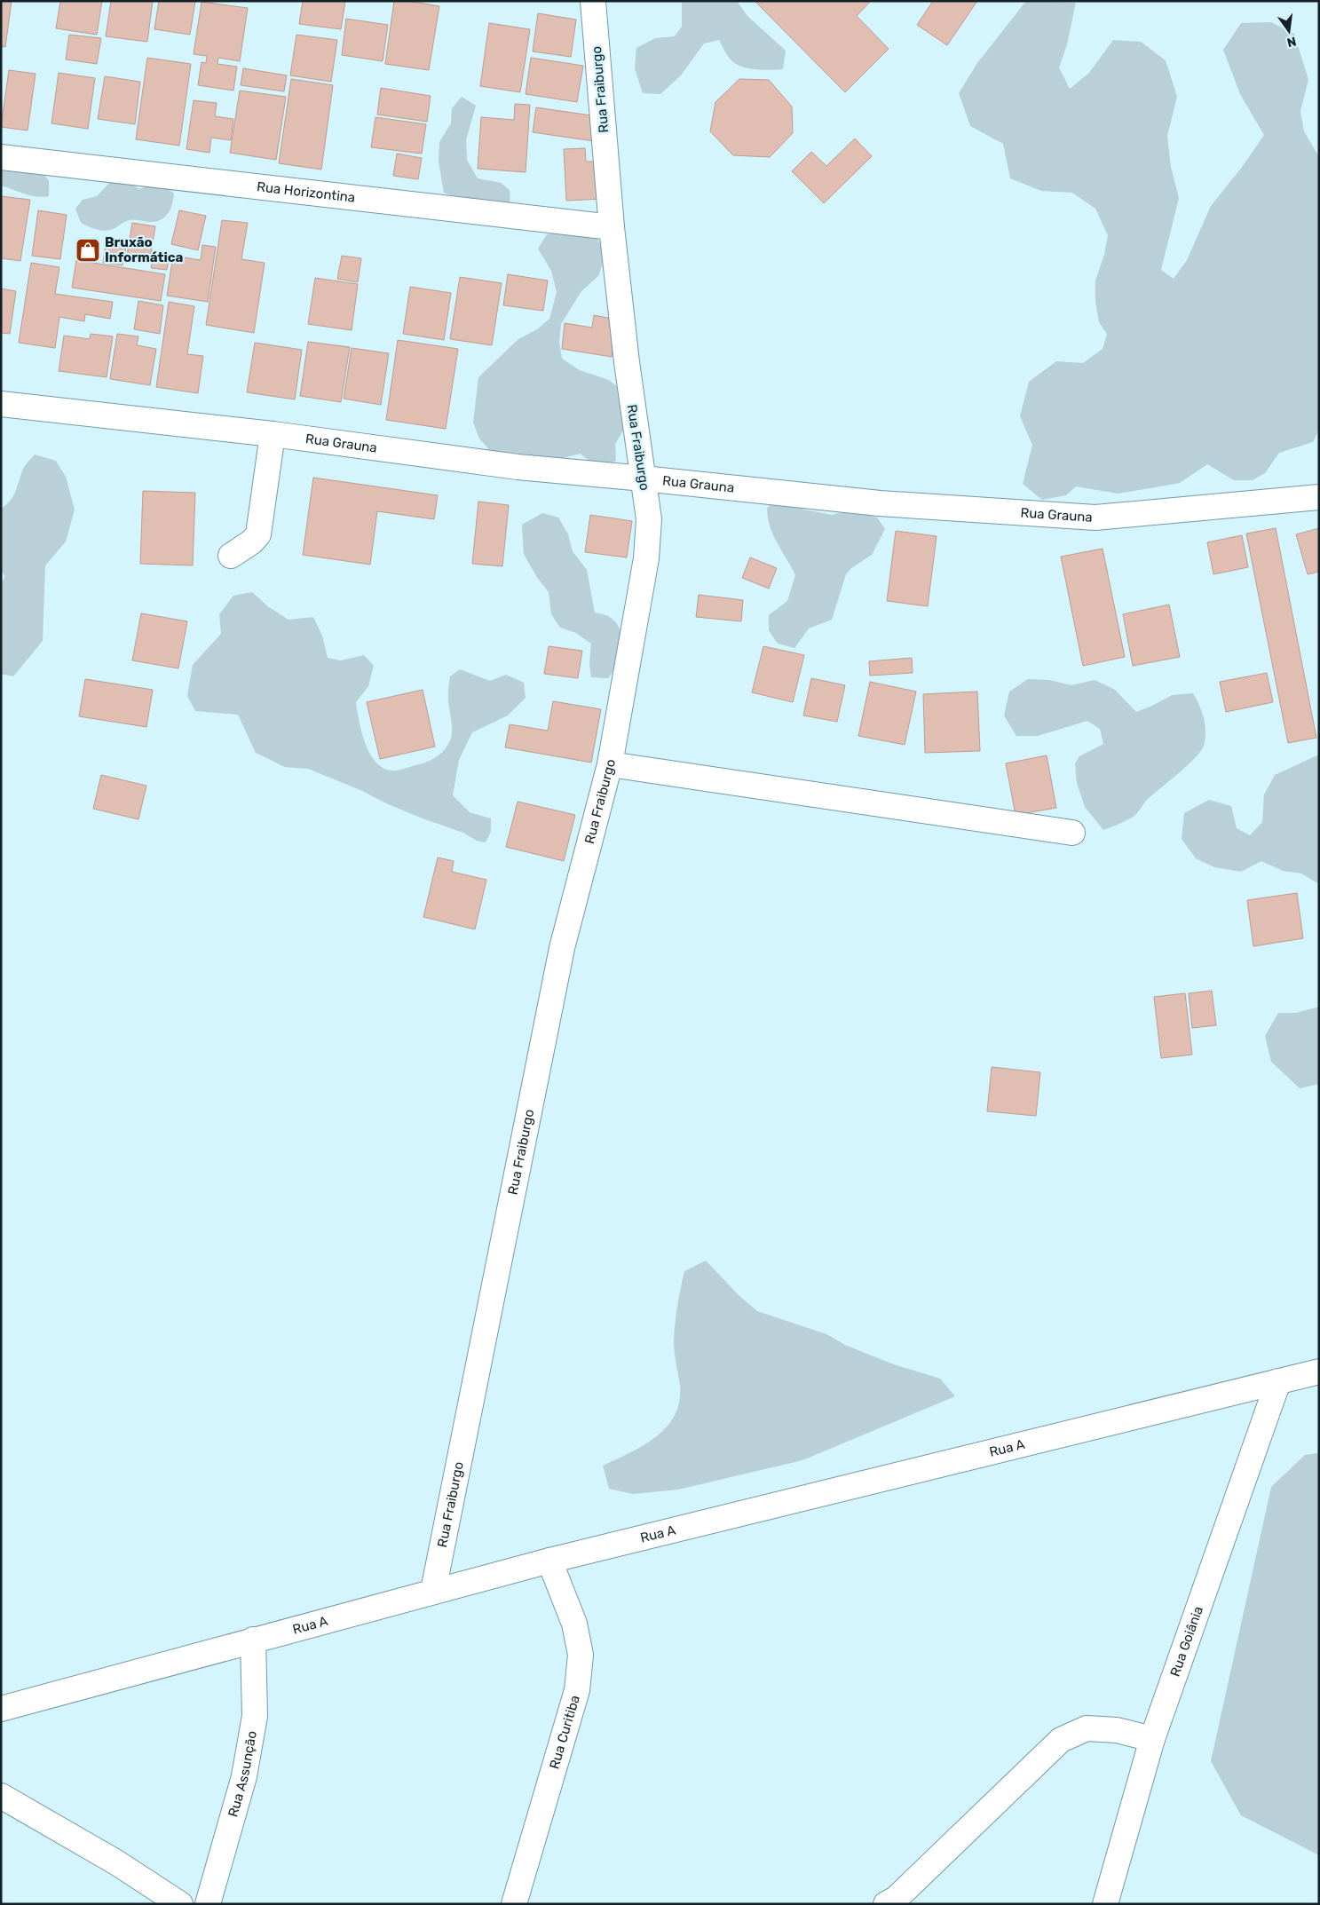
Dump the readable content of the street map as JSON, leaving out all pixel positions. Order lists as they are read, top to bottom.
{
  "streets": {
    "street": [
      "Rua Fraiburgo",
      "Rua Horizontina",
      "Rua Grauna",
      "Rua A",
      "Rua Goiânia",
      "Rua Curitiba",
      "Rua Assunção"
    ]
  },
  "crossings": [
    ["Rua Fraiburgo", "Rua Horizontina"],
    ["Rua Fraiburgo", "Rua Grauna"],
    ["Rua Fraiburgo", "Rua A"],
    ["Rua A", "Rua Goiânia"],
    ["Rua A", "Rua Curitiba"],
    ["Rua A", "Rua Assunção"]
  ],
  "places": {
    "shop": ["Bruxão Informática"]
  },
  "north": "bottom"
}
